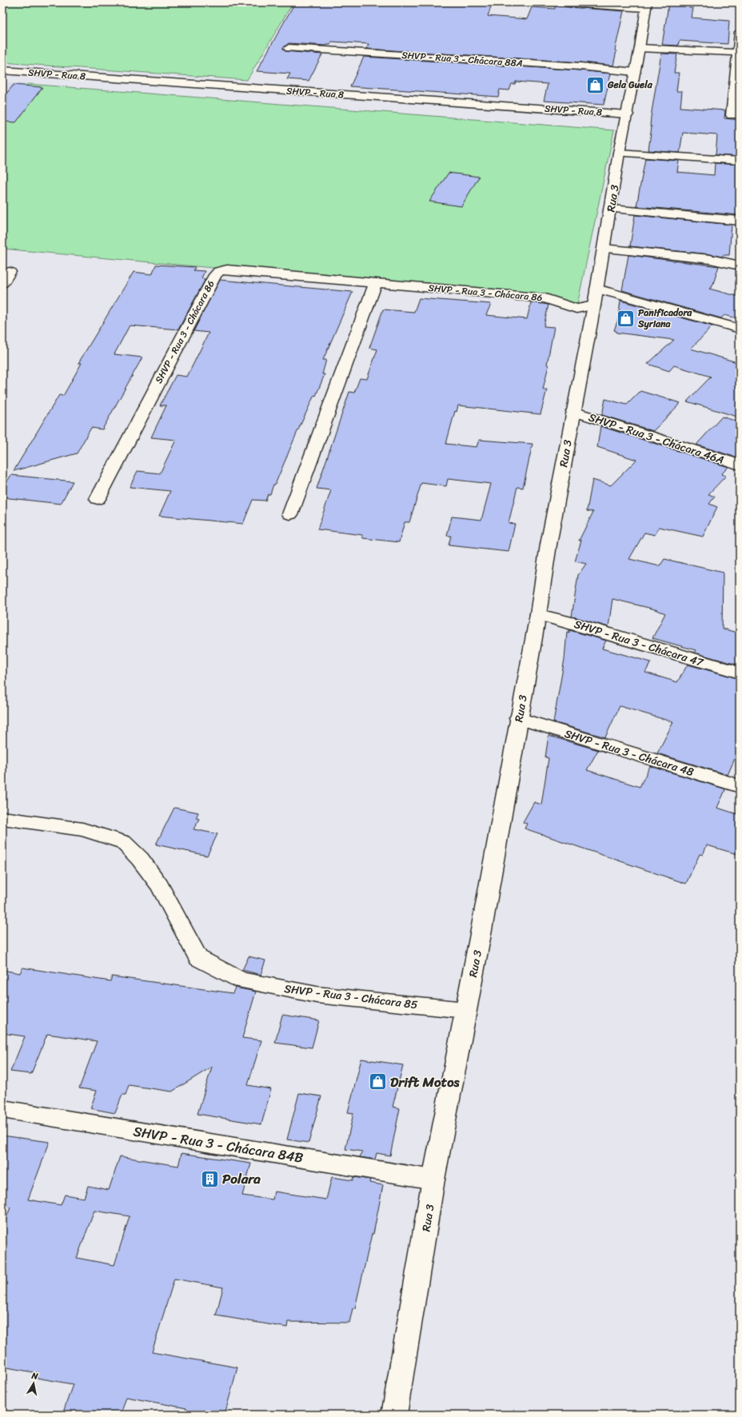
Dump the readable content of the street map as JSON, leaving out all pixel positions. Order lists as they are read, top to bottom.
{
  "streets": {
    "street": [
      "SHVP - Rua 3 - Chácara 88A",
      "SHVP - Rua 8",
      "Rua 3",
      "SHVP - Rua 3 - Chácara 86",
      "SHVP - Rua 3 - Chácara 46A",
      "SHVP - Rua 3 - Chácara 47",
      "SHVP - Rua 3 - Chácara 48",
      "SHVP - Rua 3 - Chácara 85",
      "SHVP - Rua 3 - Chácara 84B"
    ]
  },
  "crossings": [
    ["SHVP - Rua 3 - Chácara 88A", "Rua 3"],
    ["SHVP - Rua 8", "Rua 3"],
    ["Rua 3", "SHVP - Rua 3 - Chácara 86"],
    ["Rua 3", "SHVP - Rua 3 - Chácara 46A"],
    ["Rua 3", "SHVP - Rua 3 - Chácara 47"],
    ["Rua 3", "SHVP - Rua 3 - Chácara 48"],
    ["Rua 3", "SHVP - Rua 3 - Chácara 85"],
    ["Rua 3", "SHVP - Rua 3 - Chácara 84B"]
  ],
  "places": {
    "shop": ["Gela Guela", "Panificadora Syriana", "Drift Motos"],
    "building": ["Polara"]
  },
  "north": "top"
}
